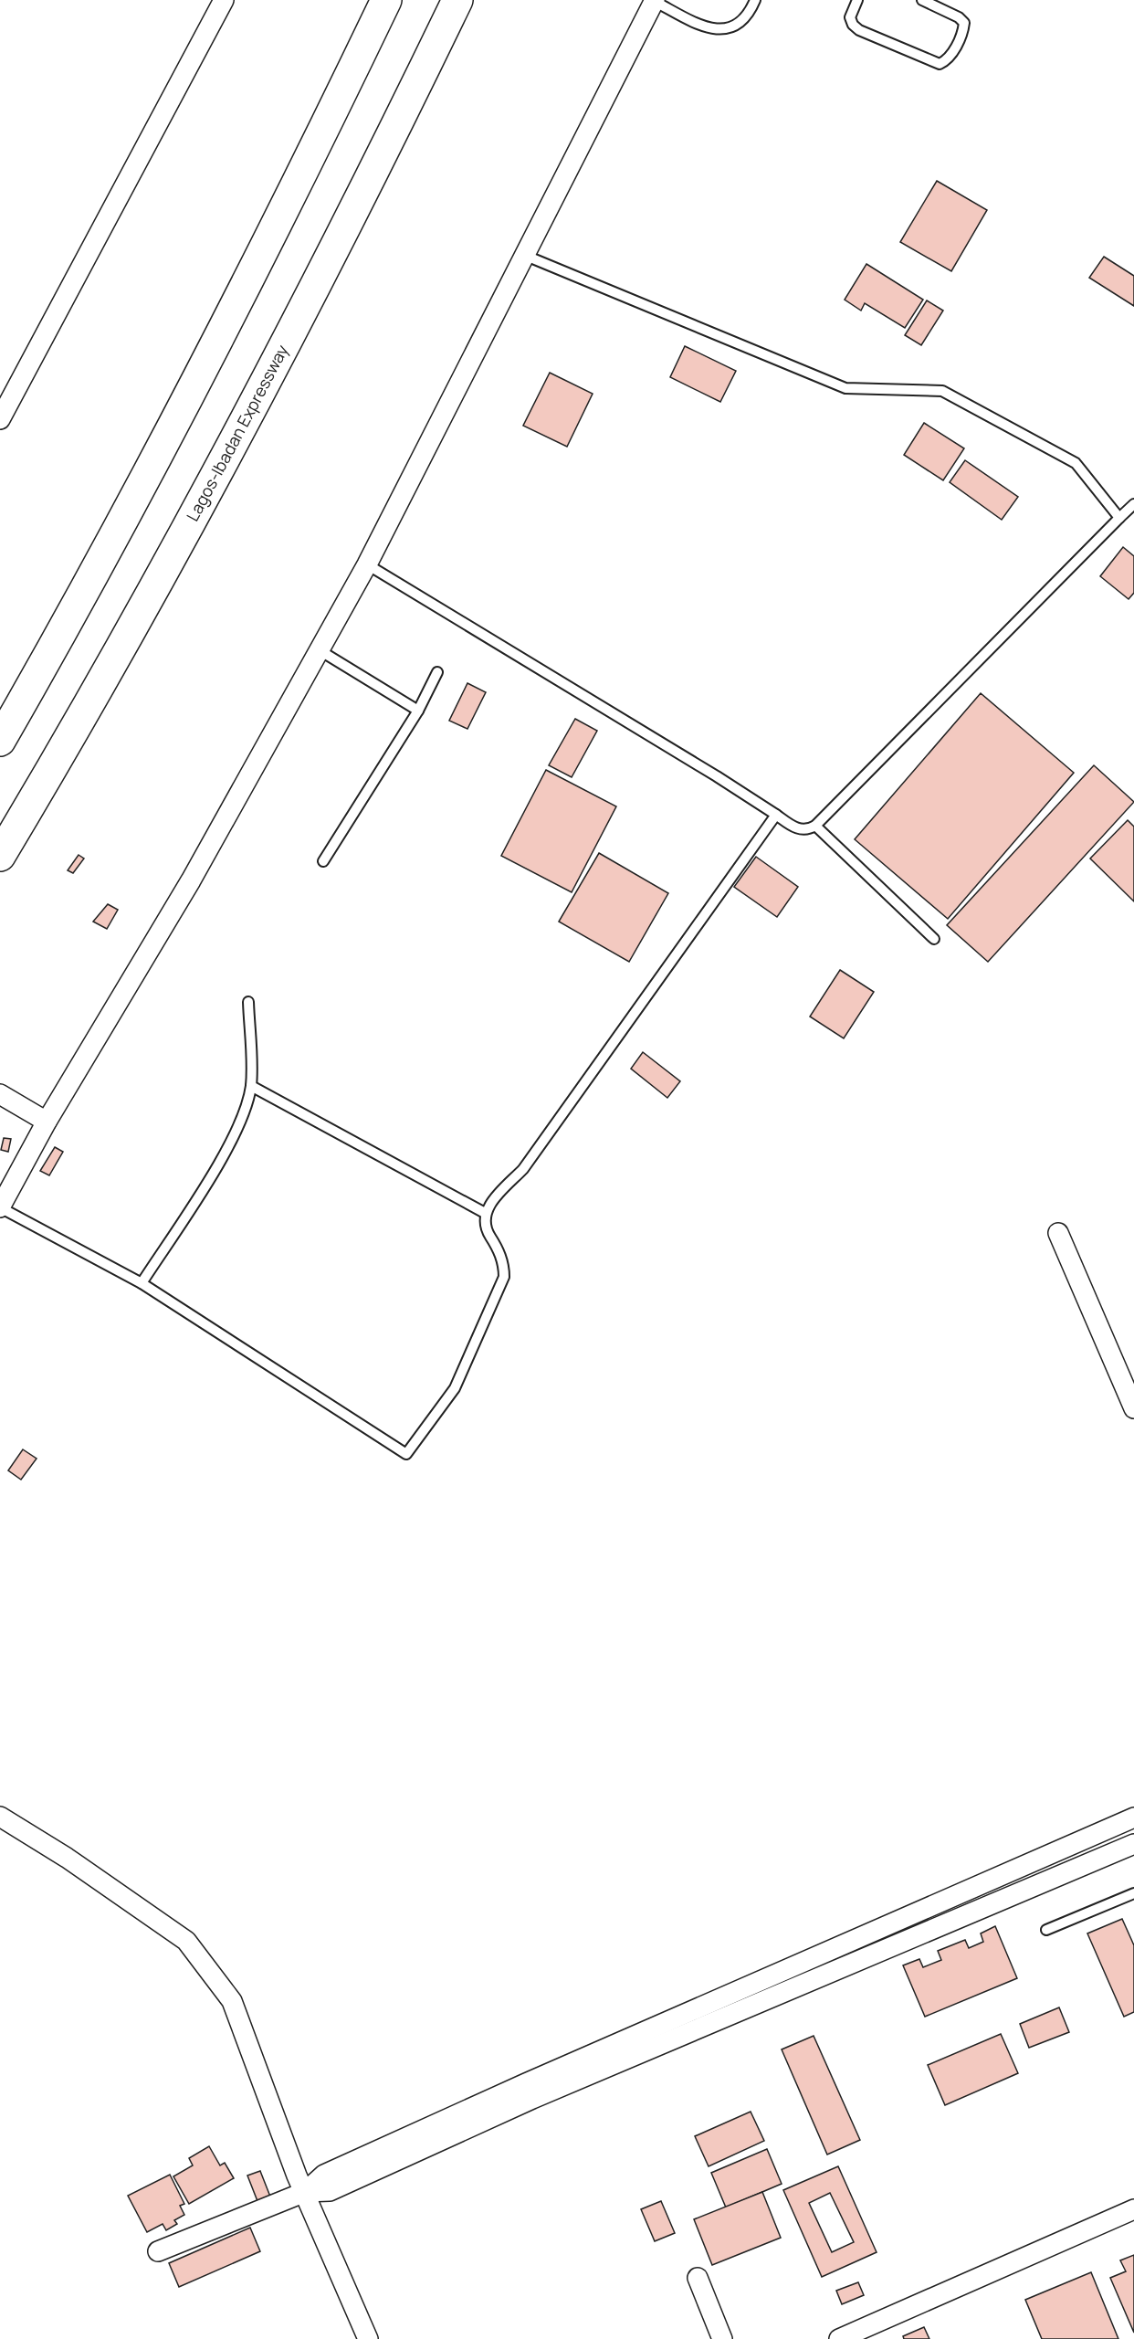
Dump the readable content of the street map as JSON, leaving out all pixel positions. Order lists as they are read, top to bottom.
{
  "streets": {
    "highway": ["Lagos-Ibadan Expressway"]
  }
}
